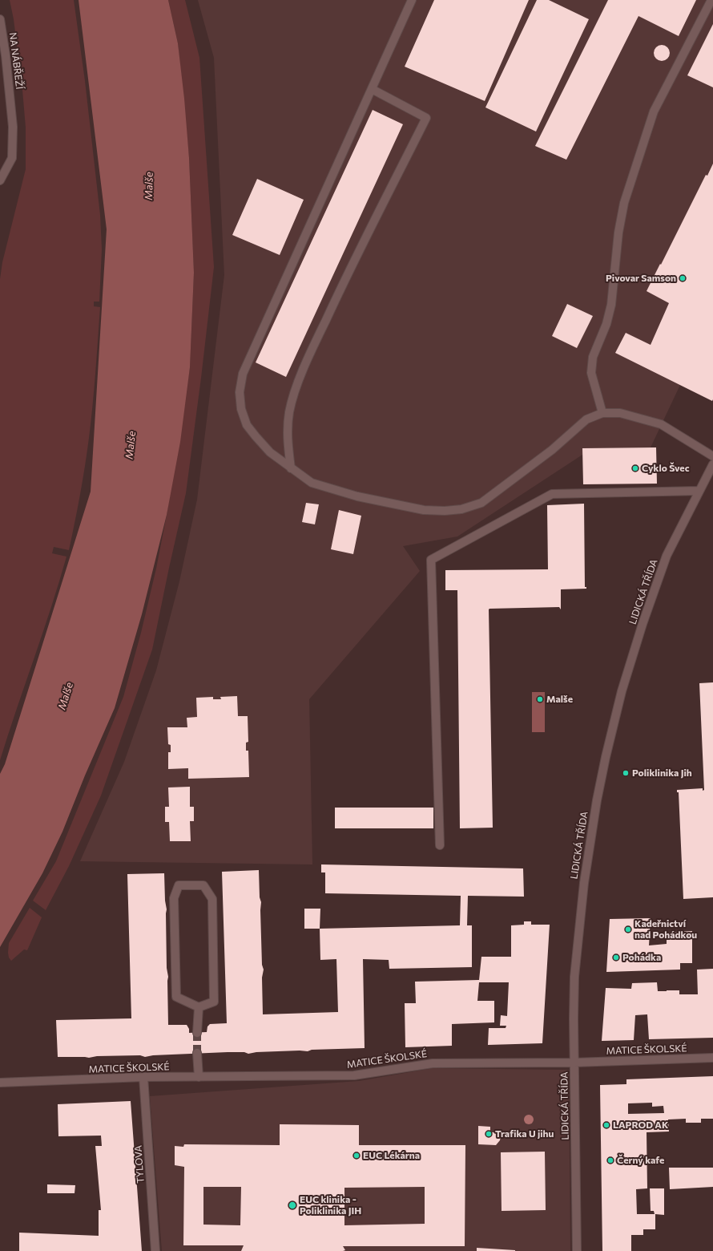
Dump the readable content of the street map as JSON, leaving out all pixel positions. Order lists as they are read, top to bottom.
{
  "streets": {
    "street": [
      "NA NÁBŘEŽÍ",
      "LIDICKÁ TŘÍDA",
      "MATICE ŠKOLSKÉ",
      "TYLOVA"
    ]
  },
  "crossings": [
    ["LIDICKÁ TŘÍDA", "MATICE ŠKOLSKÉ"],
    ["MATICE ŠKOLSKÉ", "TYLOVA"]
  ],
  "water": ["Malše"],
  "places": [
    "Pivovar Samson",
    "Cyklo Švec",
    "Malše",
    "Poliklinika Jih",
    "Kadeřnictví nad Pohádkou",
    "Pohádka",
    "LAPROD AK",
    "Trafika U jihu",
    "EUC Lékárna",
    "Černý kafe",
    "EUC klinika - Poliklinika JIH"
  ]
}
